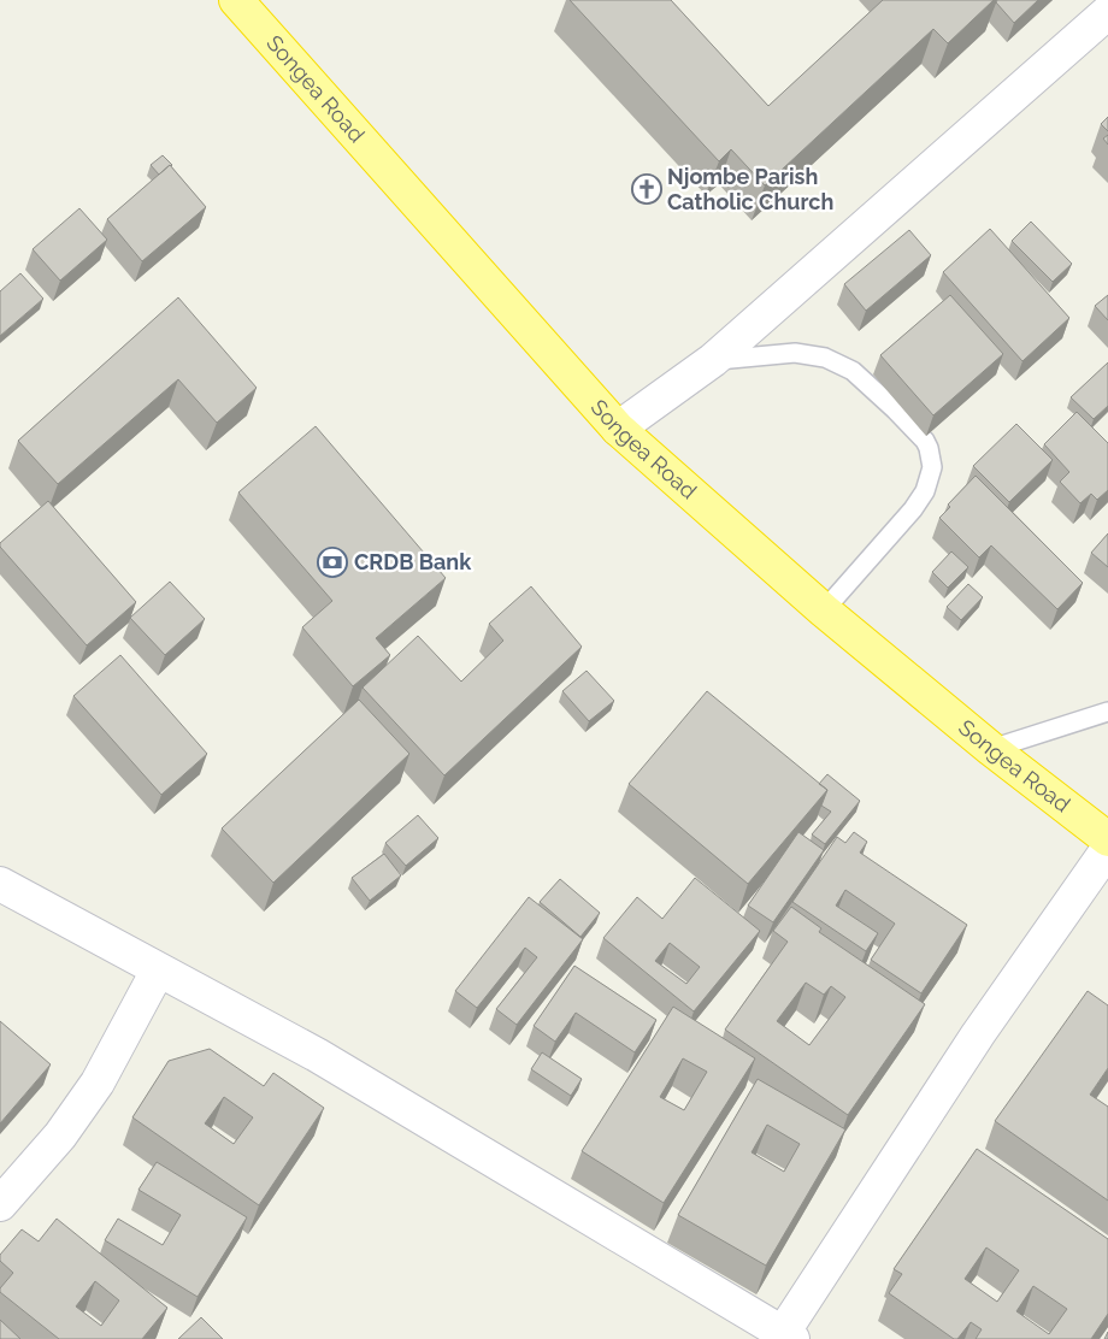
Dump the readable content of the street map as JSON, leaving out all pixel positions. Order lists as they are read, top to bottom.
{
  "streets": {
    "highway": ["Songea Road"]
  },
  "places": {
    "church": ["Njombe Parish Catholic Church"],
    "bank": ["CRDB Bank"]
  }
}
